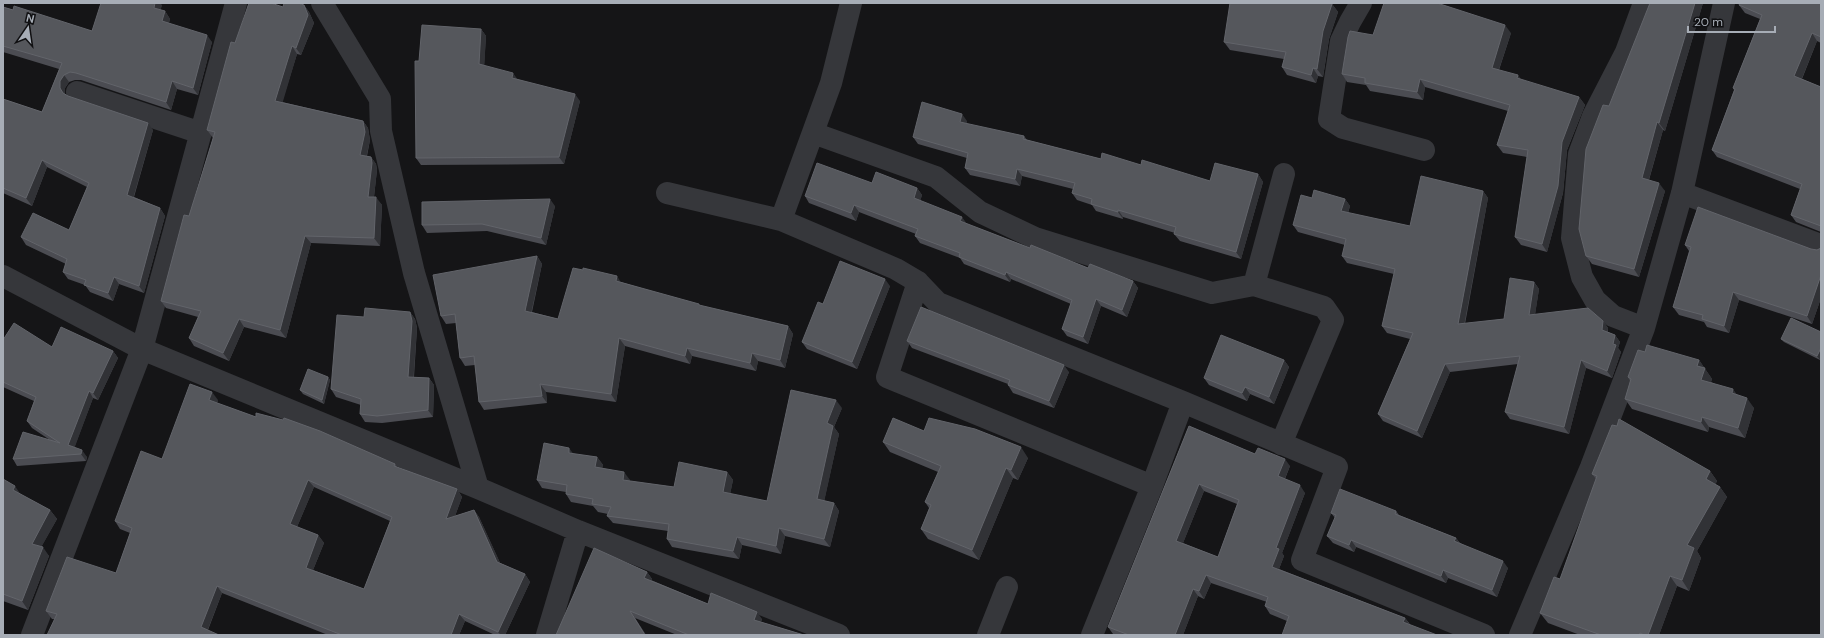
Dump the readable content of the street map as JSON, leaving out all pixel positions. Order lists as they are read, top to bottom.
{
  "scale_bar": "20 m",
  "north": "top"
}
